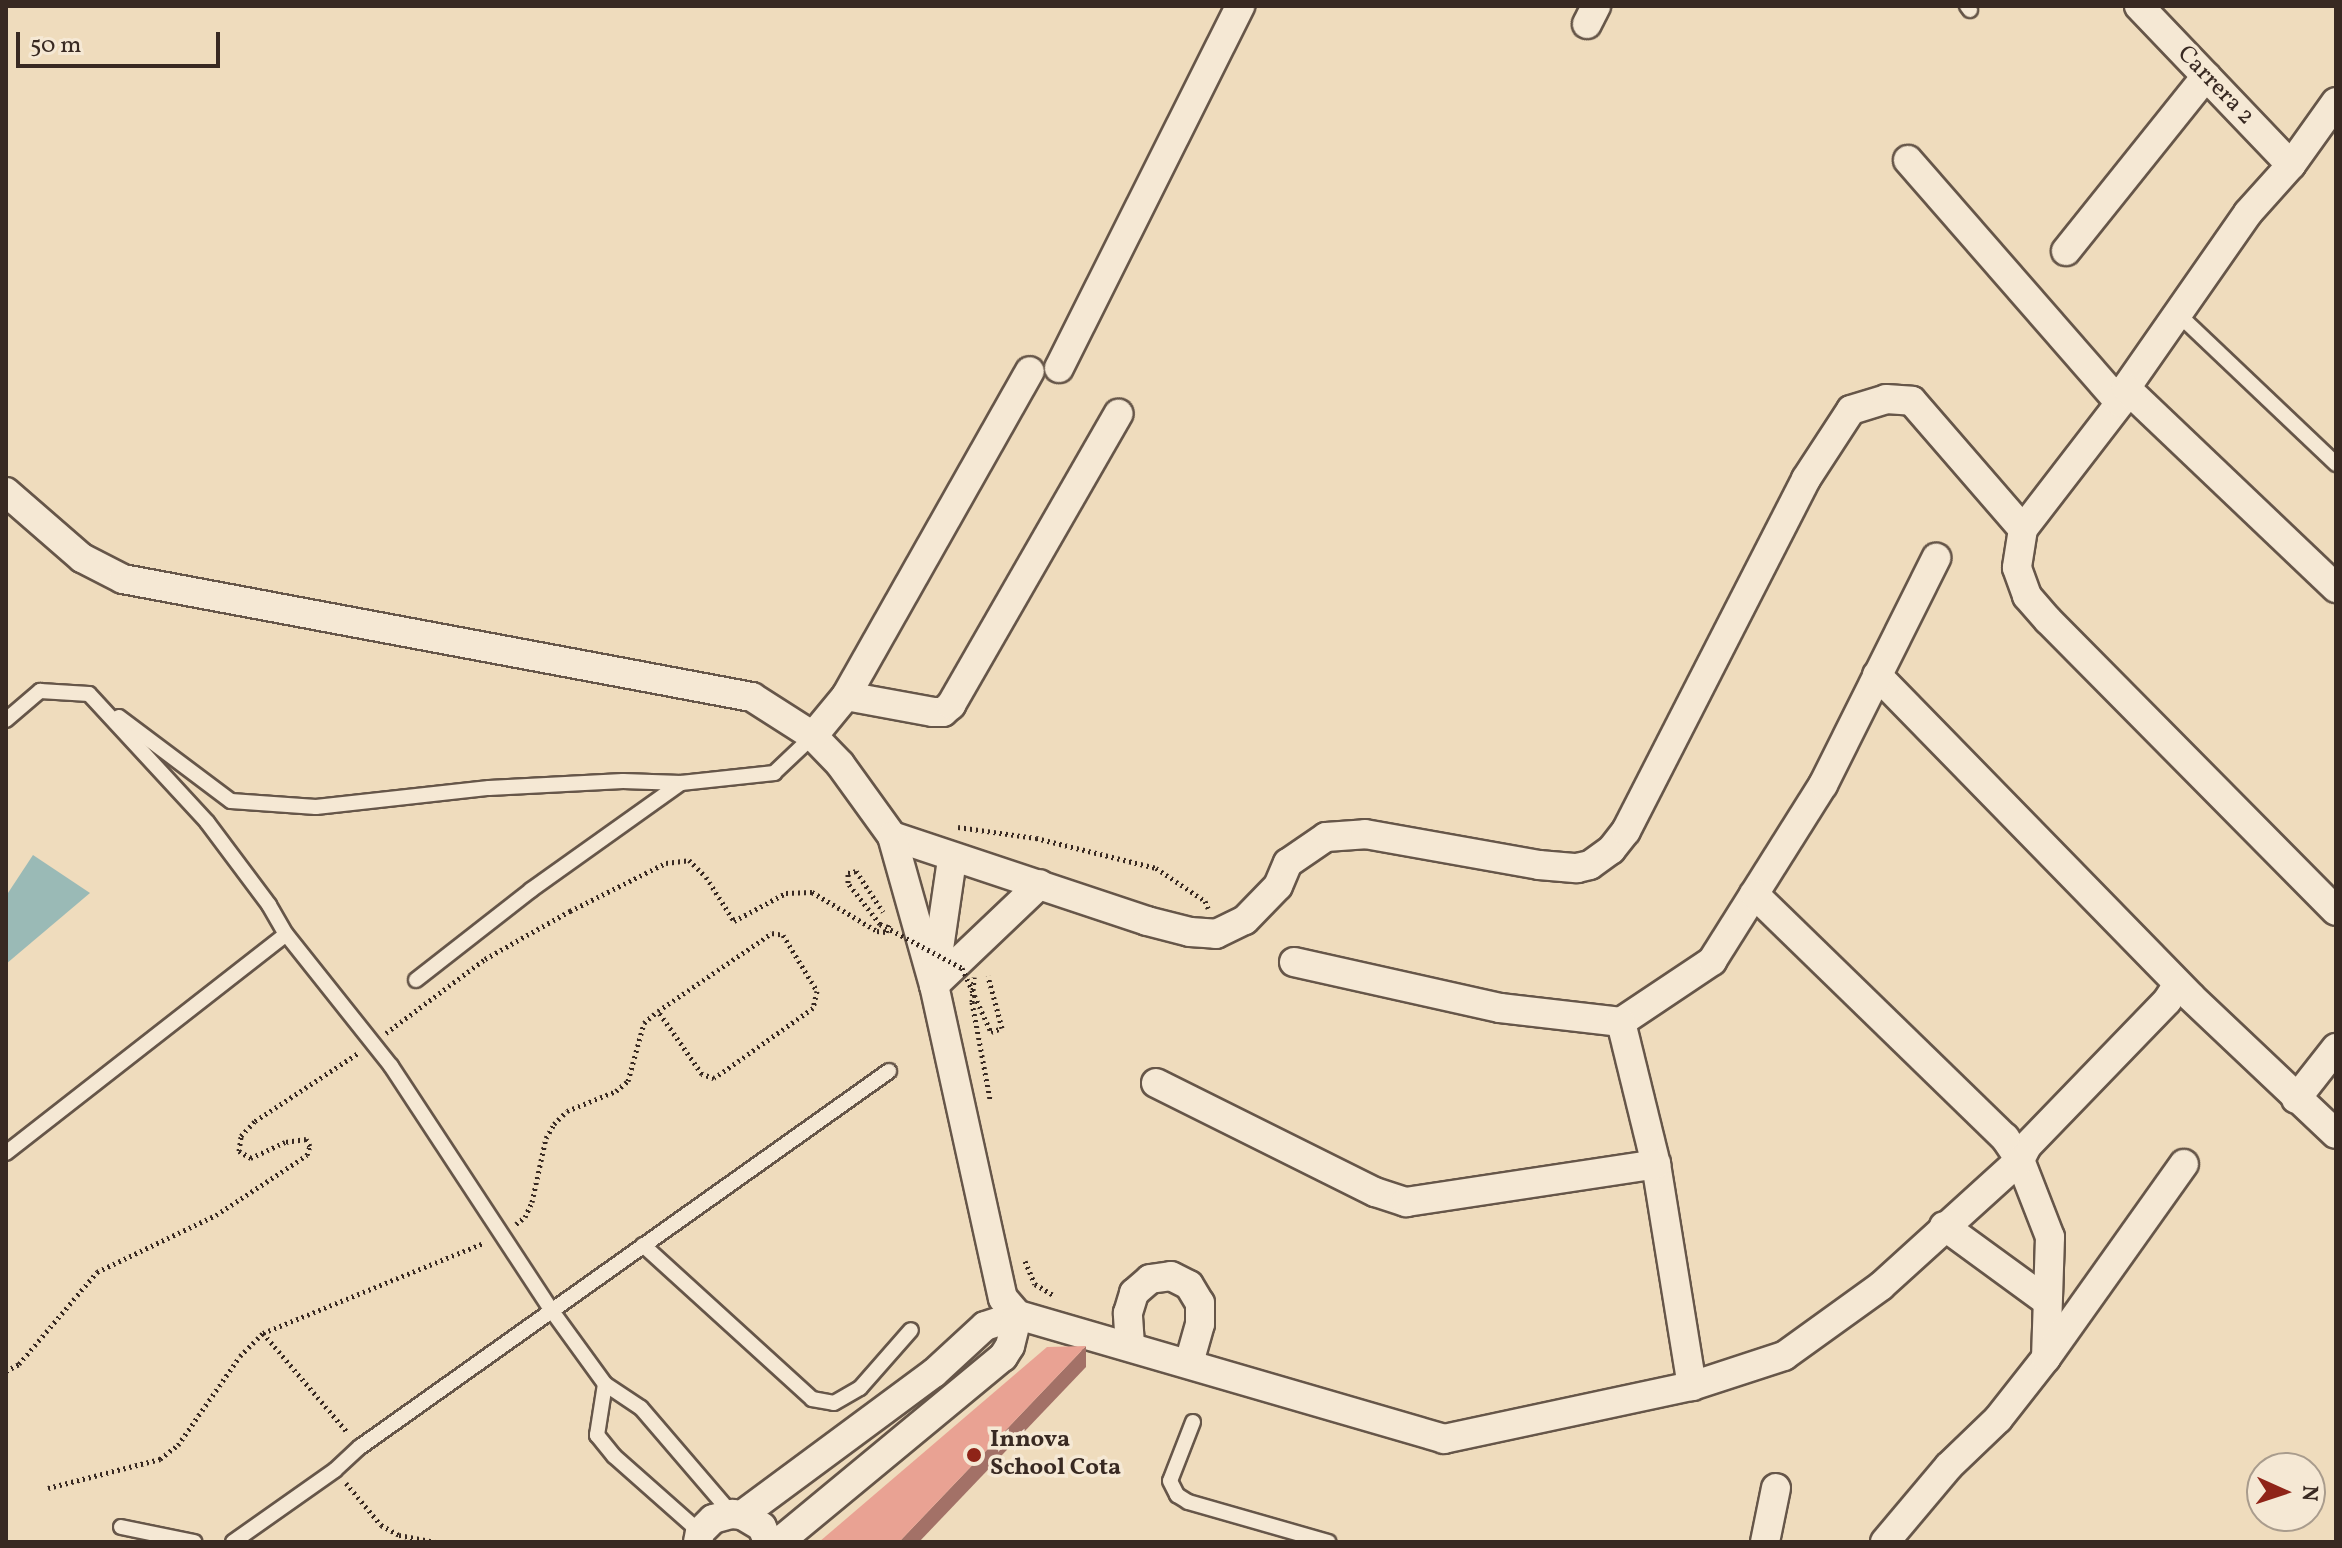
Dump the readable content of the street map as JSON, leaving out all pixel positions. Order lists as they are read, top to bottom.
{
  "streets": {
    "street": ["Carrera 2"]
  },
  "places": ["Innova School Cota"],
  "scale_bar": "50 m",
  "north": "right"
}
